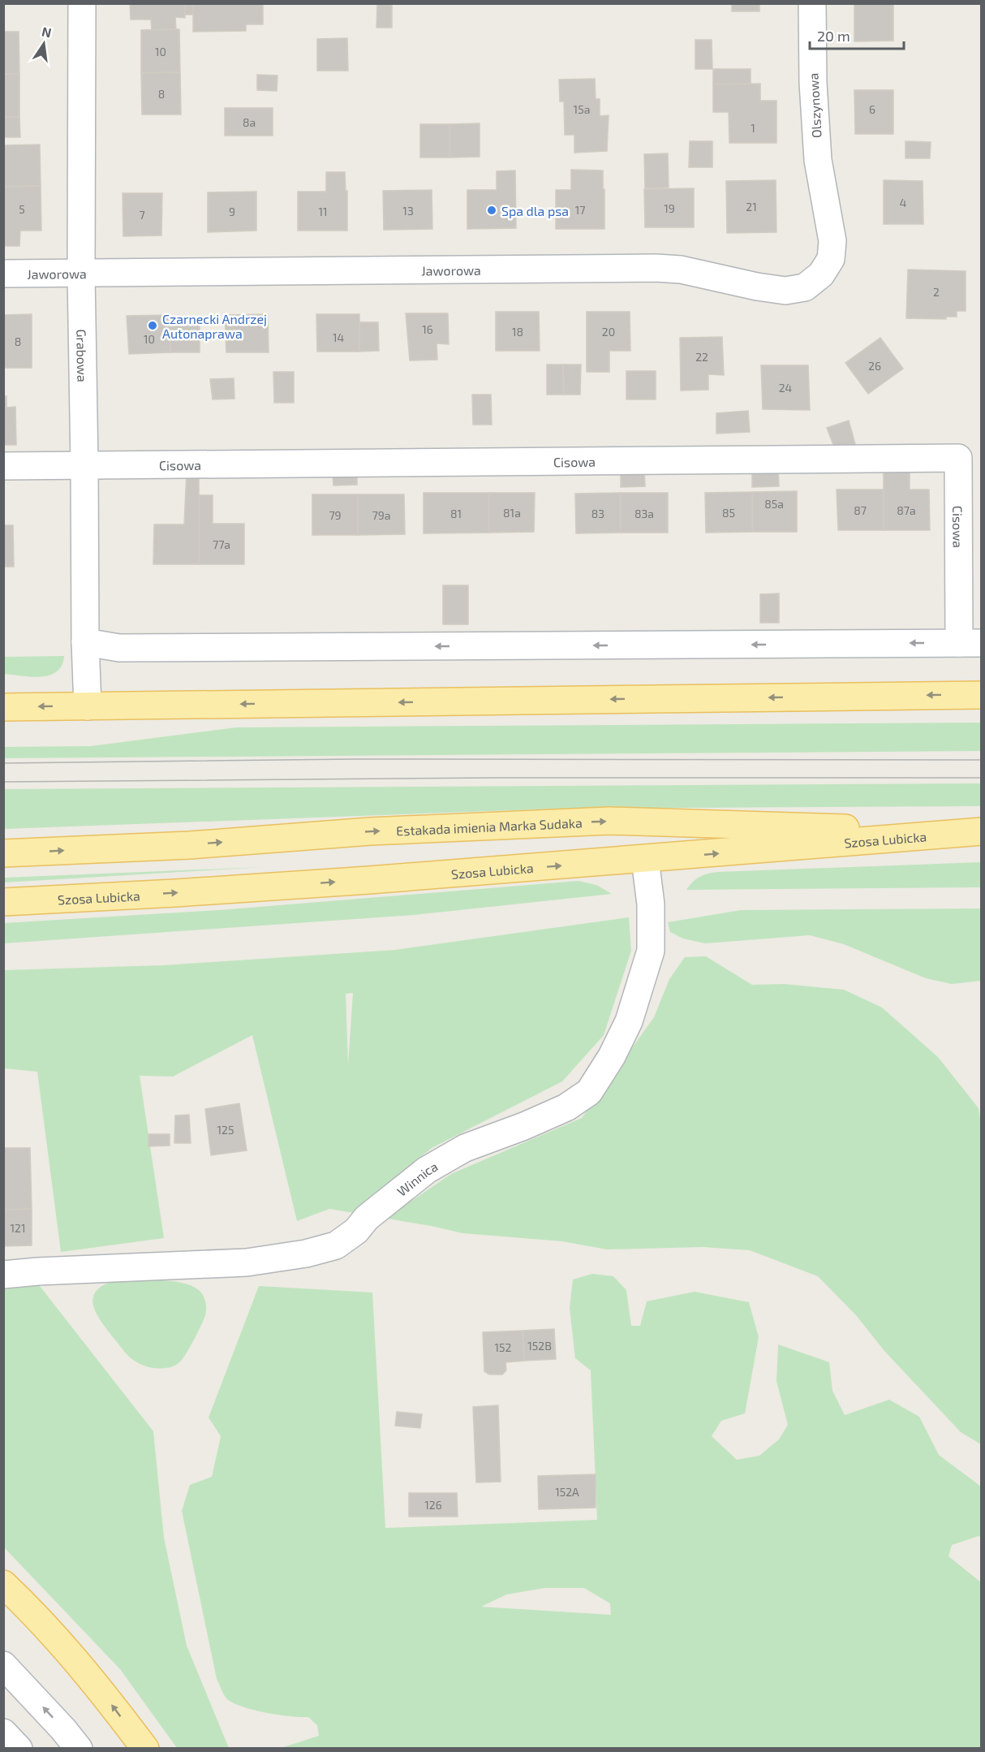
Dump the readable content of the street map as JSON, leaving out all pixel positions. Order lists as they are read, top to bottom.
{
  "streets": {
    "main road": ["Estakada imienia Marka Sudaka", "Szosa Lubicka"],
    "street": [
      "Olszynowa",
      "Jaworowa",
      "Grabowa",
      "Cisowa",
      "Winnica"
    ]
  },
  "crossings": [
    ["Olszynowa", "Jaworowa"],
    ["Jaworowa", "Grabowa"],
    ["Grabowa", "Cisowa"],
    ["Estakada imienia Marka Sudaka", "Szosa Lubicka"],
    ["Szosa Lubicka", "Winnica"]
  ],
  "places": ["Spa dla psa", "Czarnecki Andrzej Autonaprawa"],
  "house_numbers": [
    "10",
    "8",
    "15a",
    "6",
    "8a",
    "1",
    "4",
    "21",
    "19",
    "5",
    "17",
    "13",
    "9",
    "11",
    "7",
    "2",
    "16",
    "18",
    "20",
    "14",
    "10",
    "8",
    "22",
    "26",
    "24",
    "85a",
    "87",
    "87a",
    "81a",
    "85",
    "81",
    "83",
    "83a",
    "79",
    "79a",
    "77a",
    "125",
    "121",
    "152B",
    "152",
    "152A",
    "126"
  ],
  "scale_bar": "20 m",
  "north": "top"
}
